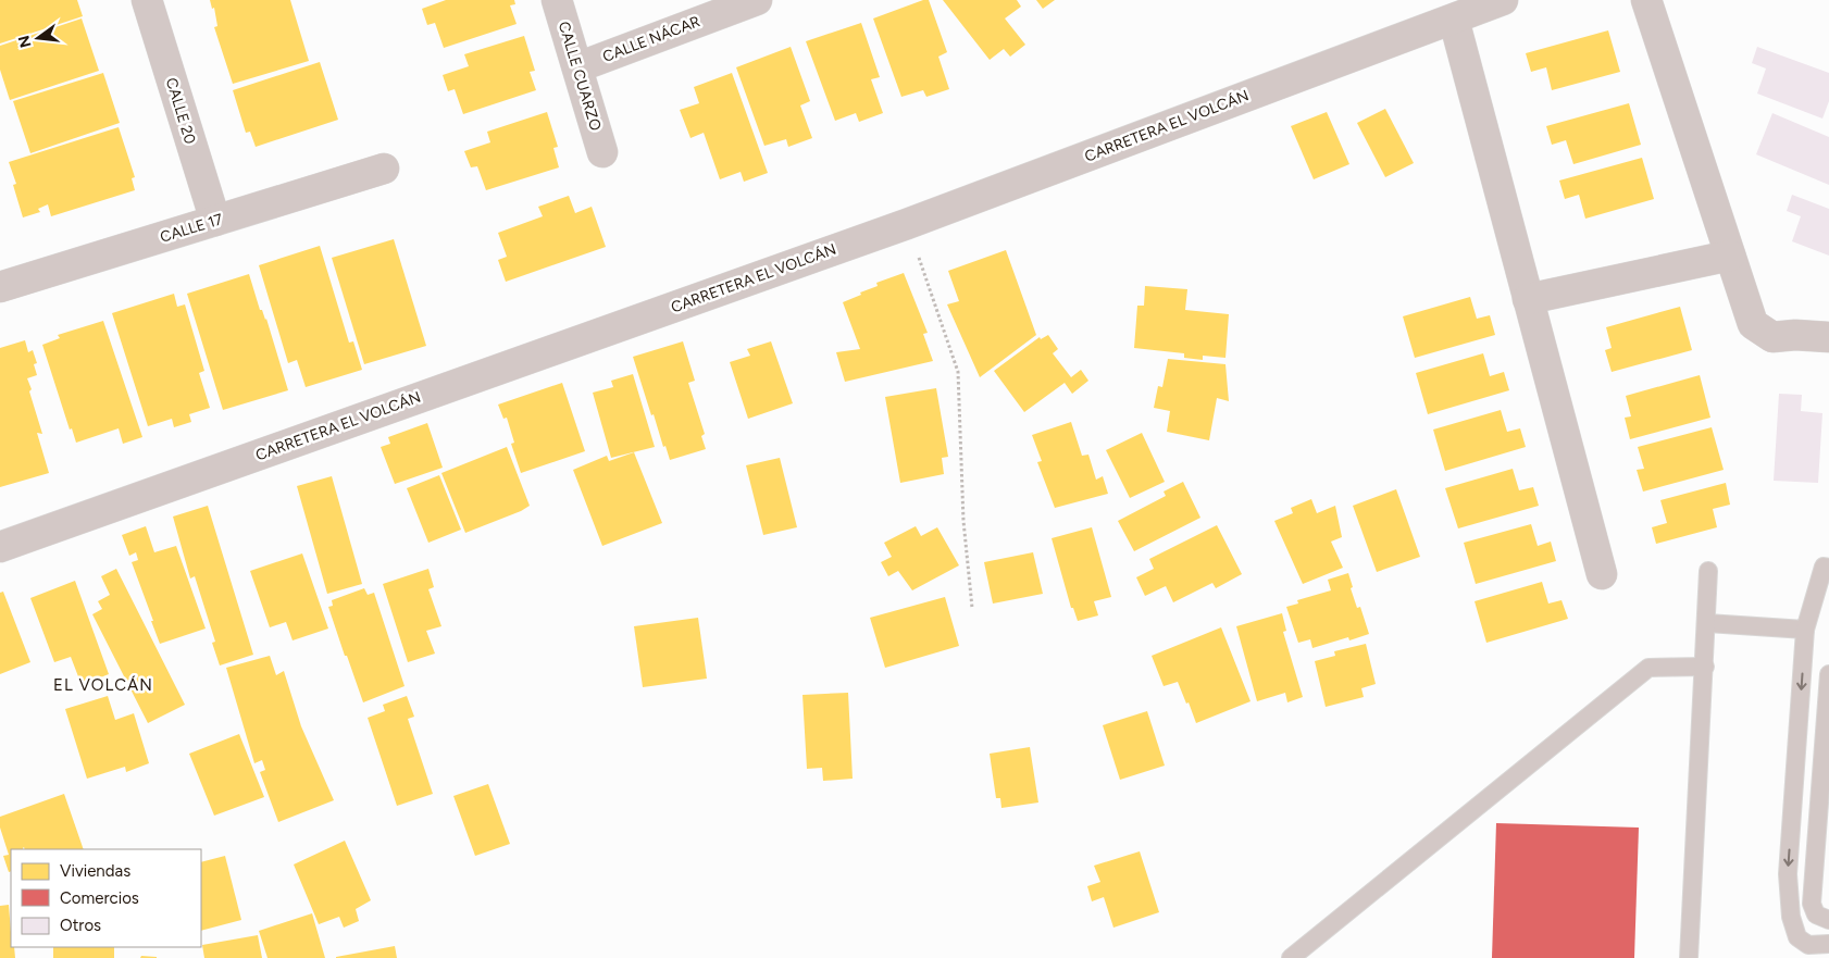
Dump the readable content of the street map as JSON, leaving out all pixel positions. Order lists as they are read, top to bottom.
{
  "streets": {
    "street": [
      "CALLE NÁCAR",
      "CALLE CUARZO",
      "CALLE 20",
      "CARRETERA EL VOLCÁN",
      "CALLE 17"
    ]
  },
  "crossings": [
    ["CALLE NÁCAR", "CALLE CUARZO"],
    ["CALLE 20", "CALLE 17"]
  ],
  "districts": ["EL VOLCÁN"],
  "legend": ["Viviendas", "Comercios", "Otros"],
  "north": "left"
}
